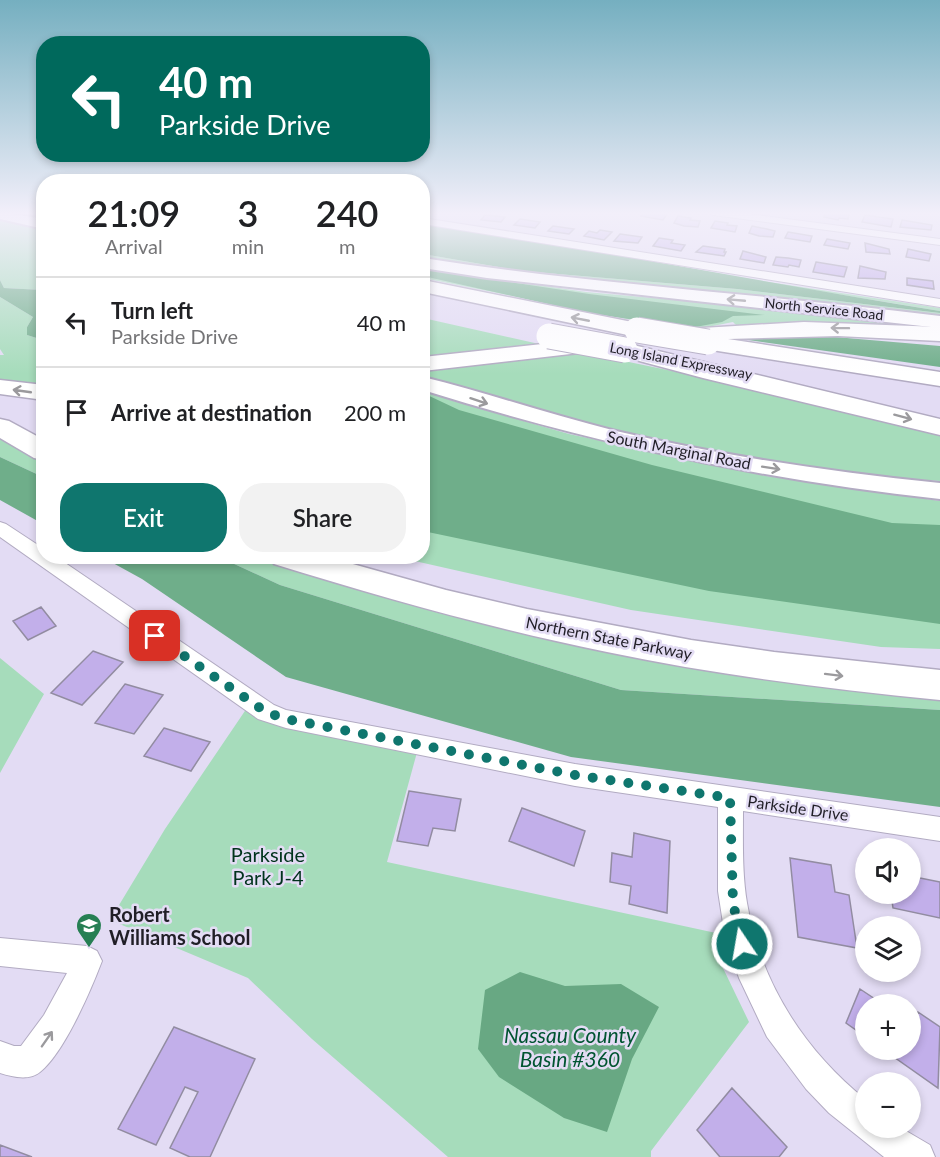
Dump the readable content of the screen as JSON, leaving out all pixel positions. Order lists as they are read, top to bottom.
{
  "streets": {
    "highway": ["Long Island Expressway", "Northern State Parkway"],
    "main road": ["North Service Road", "South Marginal Road"],
    "street": ["Parkside Drive"]
  },
  "one_way": ["North Service Road", "South Marginal Road"],
  "water": ["Nassau County Basin #360"],
  "parks": ["Parkside Park J-4"],
  "places": {
    "school or university": ["Robert Williams School"]
  },
  "page": {
    "turn": ["40 m", "Parkside Drive"],
    "eta": [
      "21:09",
      "Arrival",
      "3",
      "min",
      "240",
      "m"
    ],
    "list": [
      {
        "name": "Turn left",
        "note": "Parkside Drive",
        "value": "40 m"
      },
      {
        "name": "Arrive at destination",
        "value": "200 m"
      }
    ],
    "buttons": ["Exit", "Share"],
    "map_buttons": ["+", "−"]
  }
}
